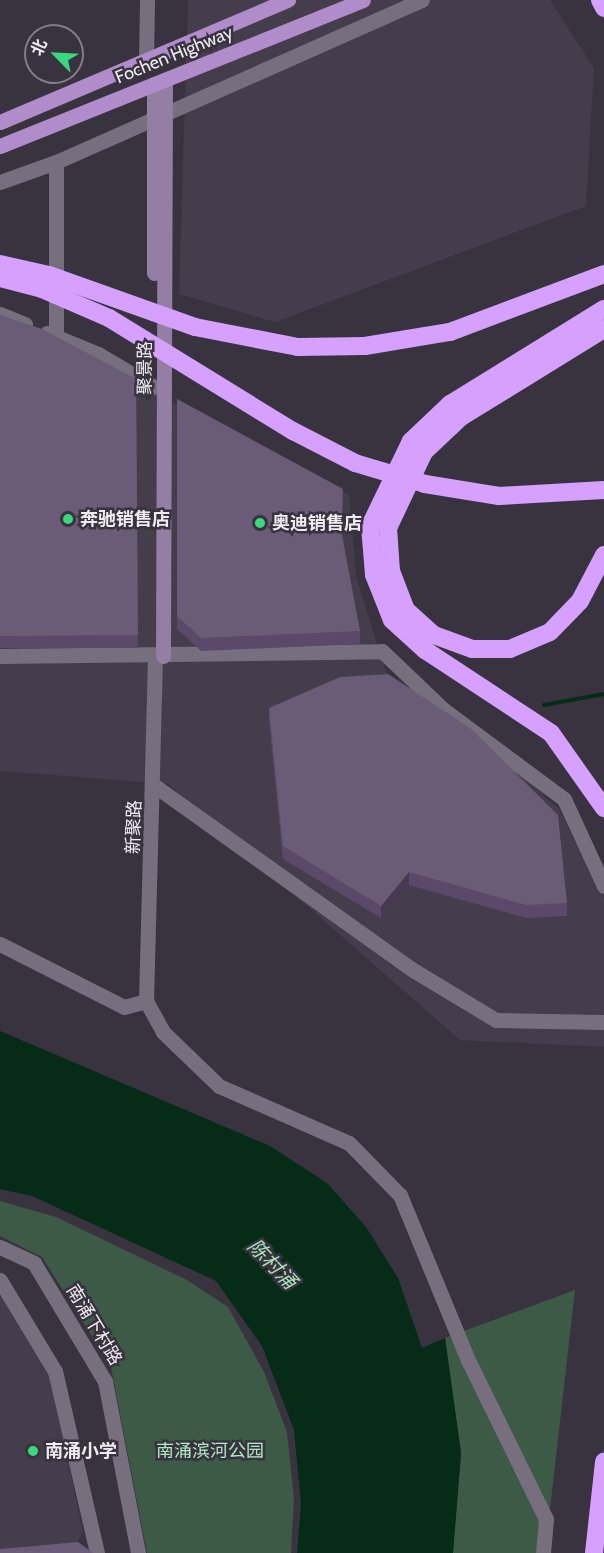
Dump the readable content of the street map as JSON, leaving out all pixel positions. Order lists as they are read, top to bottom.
{
  "streets": {
    "main road": ["Fochen Highway"],
    "street": ["聚景路", "新聚路", "南涌下村路"]
  },
  "crossings": [
    ["Fochen Highway", "聚景路"],
    ["聚景路", "新聚路"]
  ],
  "water": ["陈村涌"],
  "parks": ["南涌滨河公园"],
  "places": ["奔驰销售店", "奥迪销售店", "南涌小学"],
  "north": "top left"
}
